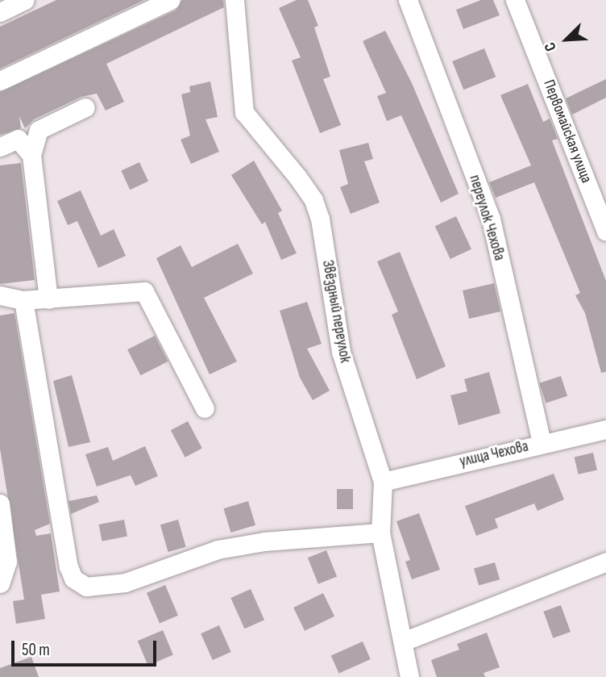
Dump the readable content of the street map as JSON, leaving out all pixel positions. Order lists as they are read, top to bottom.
{
  "streets": {
    "street": [
      "Первомайская улица",
      "переулок Чехова",
      "Звёздный переулок",
      "улица Чехова"
    ]
  },
  "crossings": [
    ["переулок Чехова", "улица Чехова"],
    ["Звёздный переулок", "улица Чехова"]
  ],
  "scale_bar": "50 m",
  "north": "bottom left"
}
